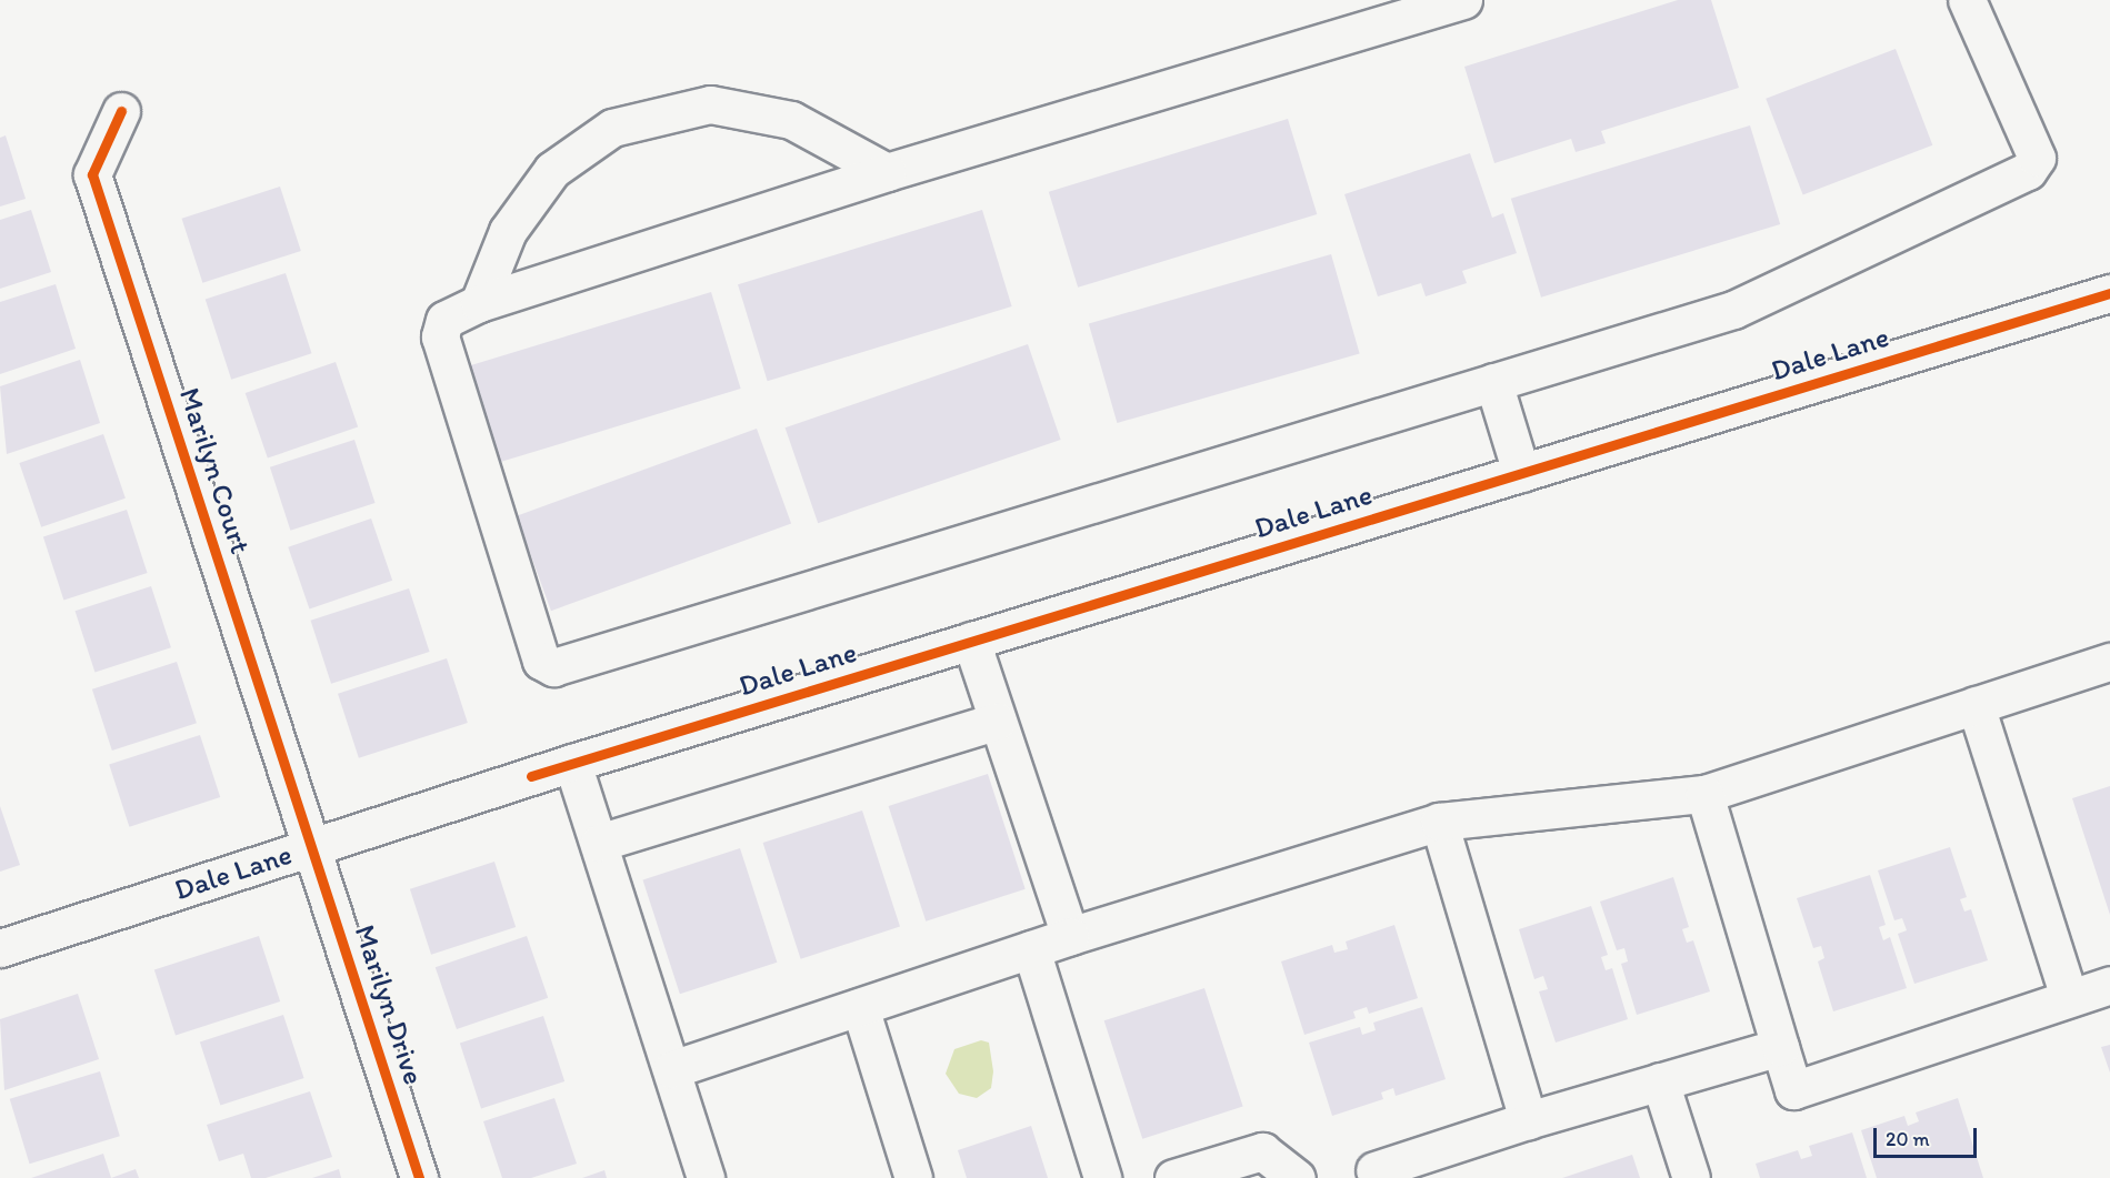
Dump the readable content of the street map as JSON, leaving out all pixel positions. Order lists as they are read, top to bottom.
{
  "streets": {
    "street": ["Dale Lane", "Marilyn Court", "Marilyn Drive"]
  },
  "crossings": [
    ["Dale Lane", "Marilyn Court"],
    ["Dale Lane", "Marilyn Drive"],
    ["Marilyn Court", "Marilyn Drive"]
  ],
  "scale_bar": "20 m"
}
